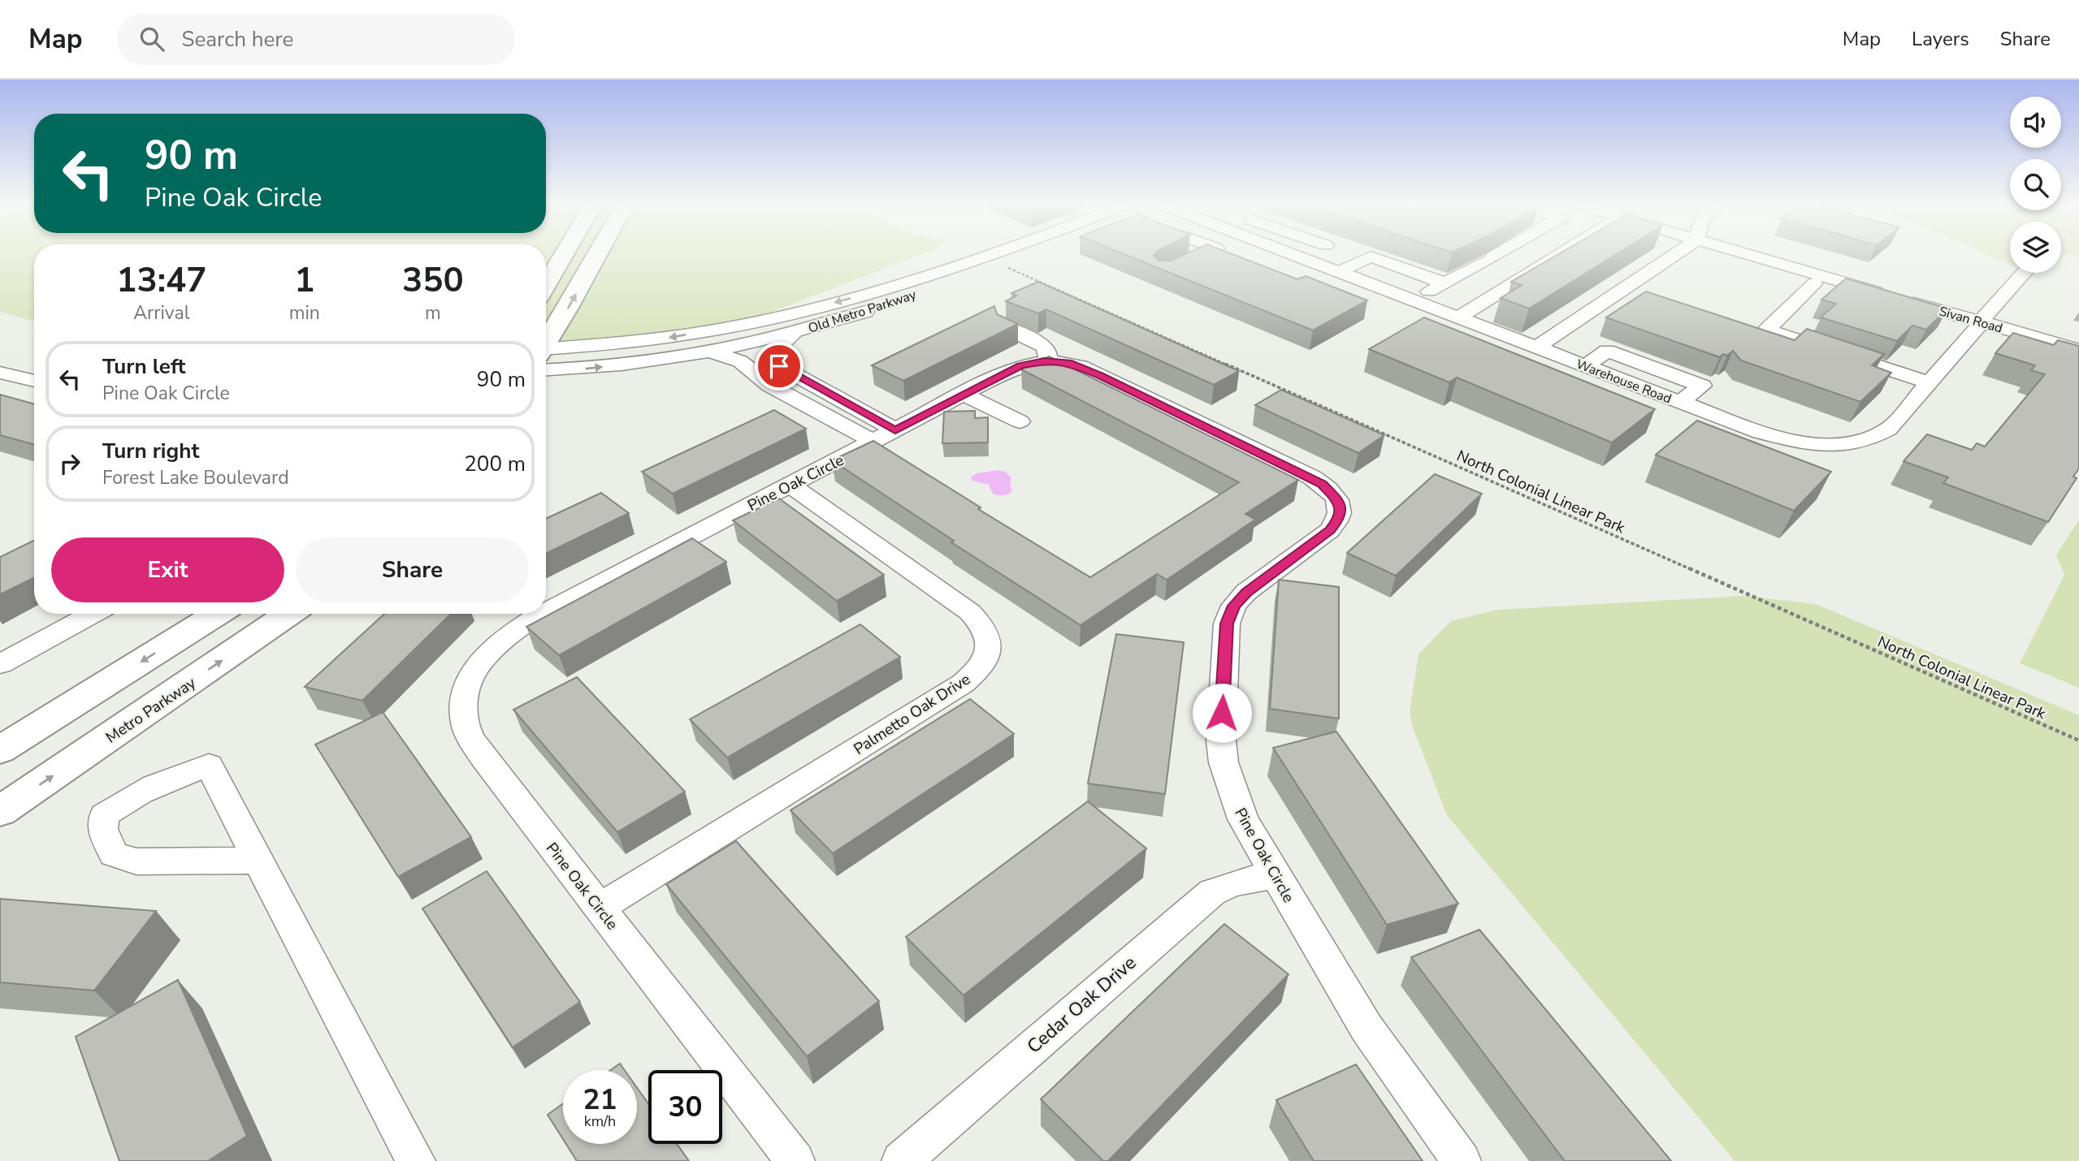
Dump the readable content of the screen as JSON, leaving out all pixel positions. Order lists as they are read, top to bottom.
{
  "streets": {
    "main road": ["Metro Parkway"],
    "street": [
      "Old Metro Parkway",
      "Sivan Road",
      "Warehouse Road",
      "Pine Oak Circle",
      "Palmetto Oak Drive",
      "Cedar Oak Drive"
    ],
    "path": ["North Colonial Linear Park"]
  },
  "crossings": [
    ["Old Metro Parkway", "North Colonial Linear Park"],
    ["Sivan Road", "Warehouse Road"],
    ["Pine Oak Circle", "Palmetto Oak Drive"],
    ["Pine Oak Circle", "Cedar Oak Drive"]
  ],
  "page": {
    "header": "Map",
    "search": "Search here",
    "nav": ["Map", "Layers", "Share"],
    "turn": ["90 m", "Pine Oak Circle"],
    "eta": [
      "13:47",
      "Arrival",
      "1",
      "min",
      "350",
      "m"
    ],
    "list": [
      {
        "name": "Turn left",
        "note": "Pine Oak Circle",
        "value": "90 m"
      },
      {
        "name": "Turn right",
        "note": "Forest Lake Boulevard",
        "value": "200 m"
      }
    ],
    "buttons": ["Exit", "Share"],
    "speed": "21 km/h",
    "limit": "30"
  }
}
